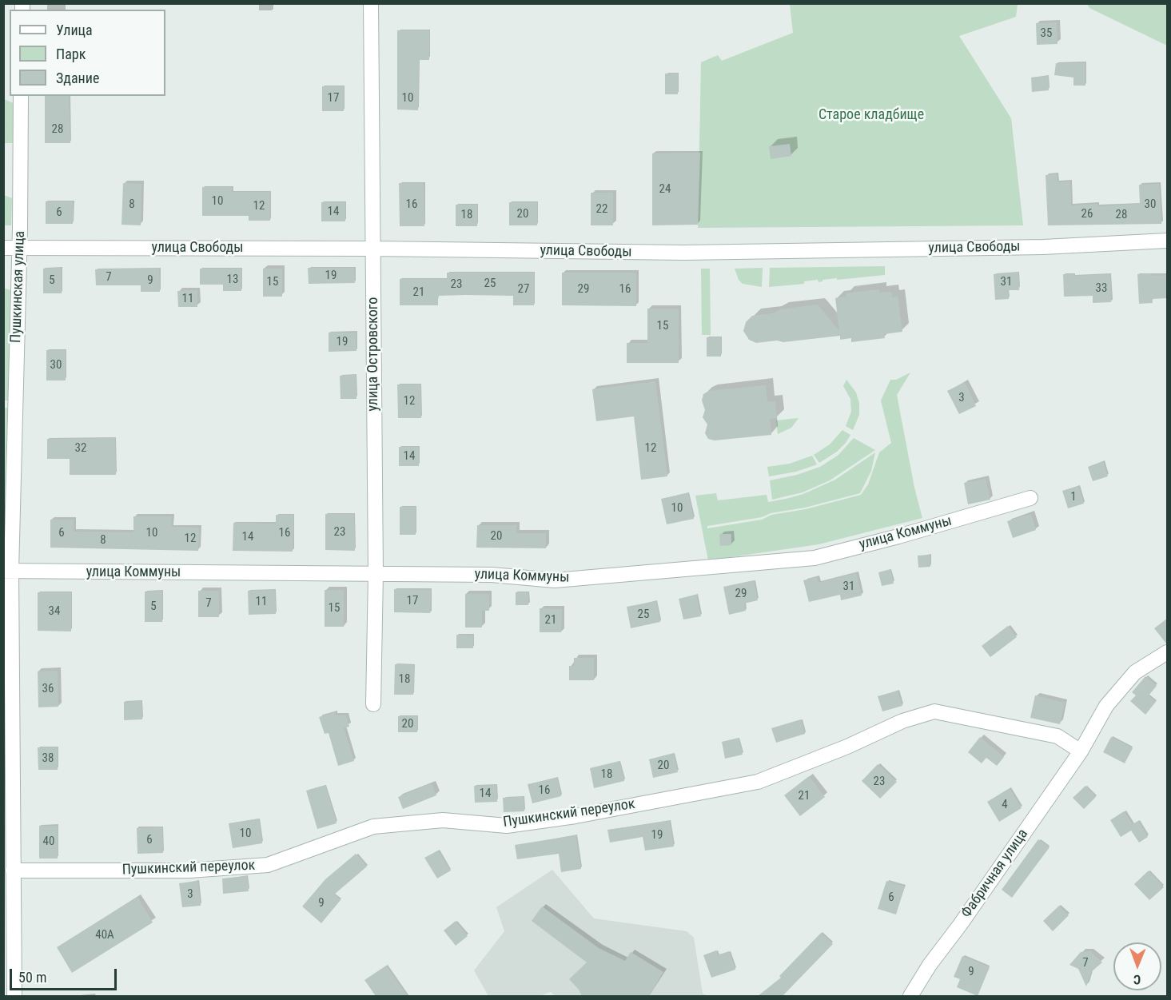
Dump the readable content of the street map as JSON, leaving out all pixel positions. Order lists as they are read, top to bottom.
{
  "streets": {
    "street": [
      "улица Свободы",
      "Пушкинская улица",
      "улица Островского",
      "улица Коммуны",
      "Пушкинский переулок",
      "Фабричная улица"
    ]
  },
  "crossings": [
    ["улица Свободы", "Пушкинская улица"],
    ["улица Свободы", "улица Островского"],
    ["Пушкинская улица", "улица Коммуны"],
    ["Пушкинская улица", "Пушкинский переулок"],
    ["улица Островского", "улица Коммуны"],
    ["Пушкинский переулок", "Фабричная улица"]
  ],
  "parks": ["Старое кладбище"],
  "house_numbers": [
    "35",
    "17",
    "10",
    "28",
    "24",
    "10",
    "8",
    "16",
    "30",
    "12",
    "22",
    "14",
    "6",
    "20",
    "26",
    "18",
    "28",
    "19",
    "7",
    "13",
    "5",
    "9",
    "15",
    "31",
    "25",
    "23",
    "33",
    "27",
    "29",
    "16",
    "21",
    "11",
    "15",
    "19",
    "30",
    "3",
    "12",
    "32",
    "12",
    "14",
    "1",
    "10",
    "23",
    "6",
    "10",
    "16",
    "20",
    "14",
    "12",
    "8",
    "31",
    "29",
    "17",
    "11",
    "7",
    "5",
    "15",
    "34",
    "25",
    "21",
    "18",
    "36",
    "20",
    "38",
    "20",
    "18",
    "23",
    "16",
    "14",
    "21",
    "4",
    "10",
    "19",
    "6",
    "40",
    "3",
    "6",
    "9",
    "40А",
    "7",
    "9"
  ],
  "legend": ["Улица", "Парк", "Здание"],
  "scale_bar": "50 m",
  "north": "bottom"
}
